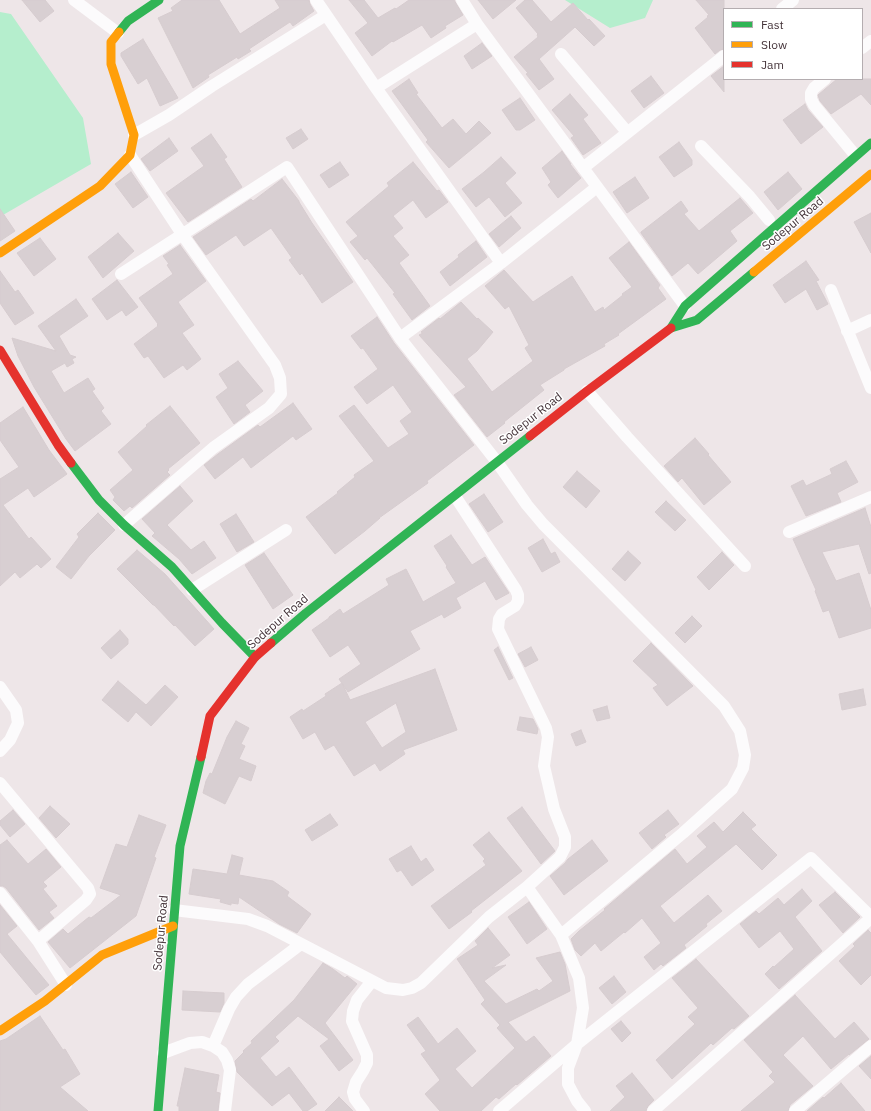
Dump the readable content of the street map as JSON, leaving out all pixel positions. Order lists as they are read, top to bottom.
{
  "streets": {
    "main road": ["Sodepur Road"]
  },
  "legend": ["Fast", "Slow", "Jam"]
}
